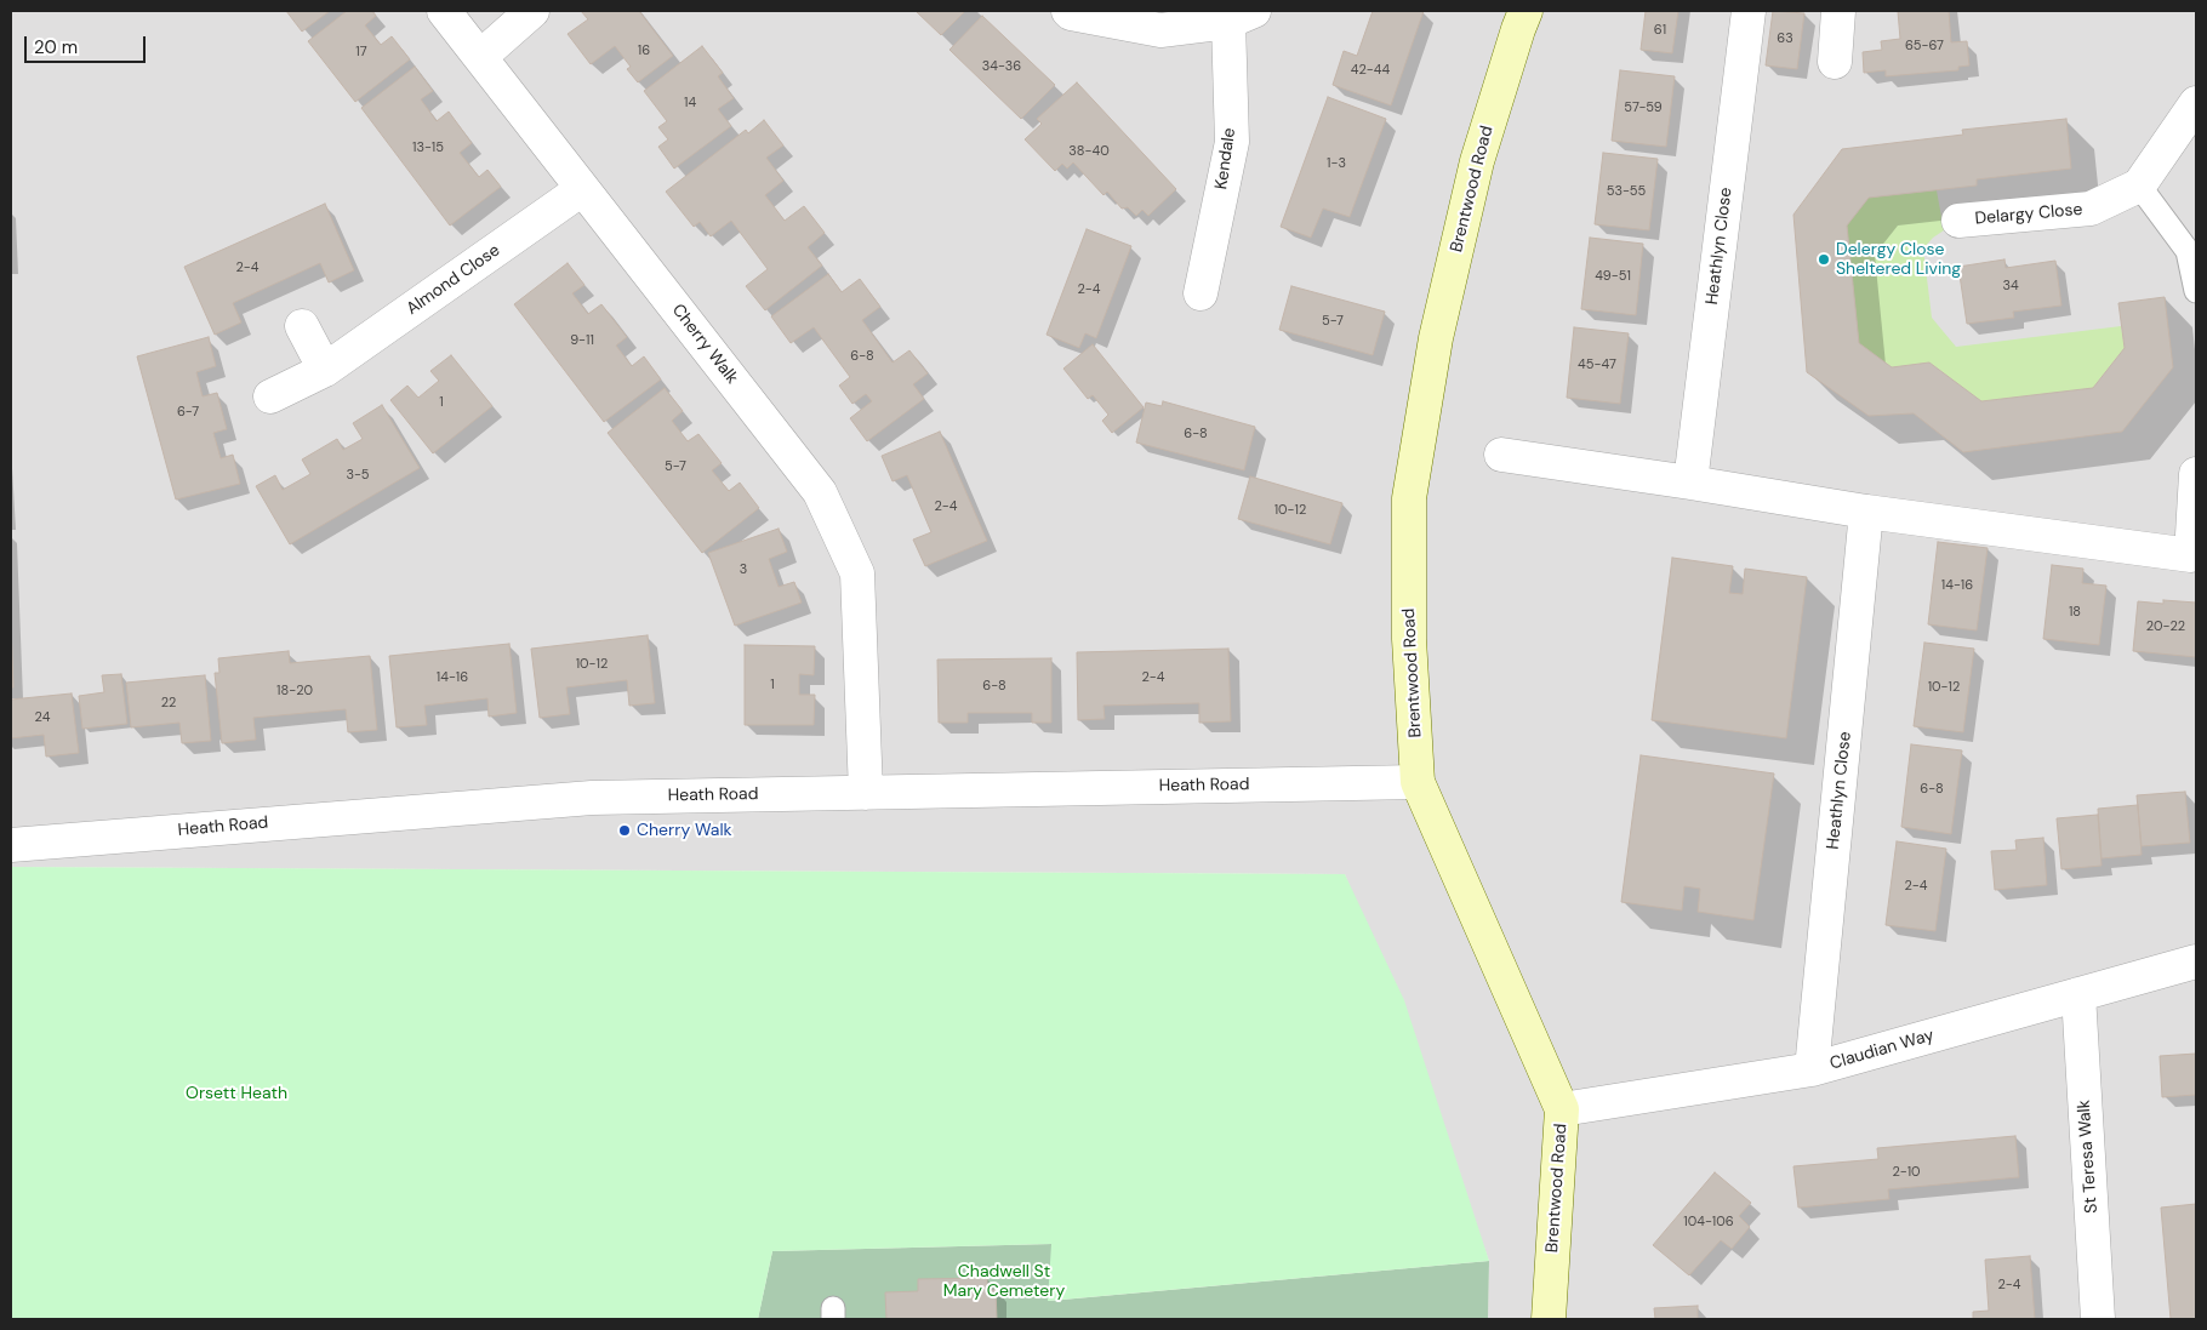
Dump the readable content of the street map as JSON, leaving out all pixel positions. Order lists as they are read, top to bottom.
{
  "streets": {
    "street": [
      "Kendale",
      "Brentwood Road",
      "Delargy Close",
      "Heathlyn Close",
      "Almond Close",
      "Cherry Walk",
      "Heath Road",
      "Claudian Way",
      "St Teresa Walk"
    ]
  },
  "crossings": [
    ["Brentwood Road", "Heath Road"],
    ["Brentwood Road", "Claudian Way"],
    ["Heathlyn Close", "Claudian Way"],
    ["Almond Close", "Cherry Walk"],
    ["Cherry Walk", "Heath Road"],
    ["Claudian Way", "St Teresa Walk"]
  ],
  "parks": ["Orsett Heath", "Chadwell St Mary Cemetery"],
  "places": ["Delergy Close Sheltered Living", "Cherry Walk"],
  "house_numbers": [
    "61",
    "63",
    "65-67",
    "16",
    "17",
    "34-36",
    "42-44",
    "14",
    "57-59",
    "13-15",
    "38-40",
    "1-3",
    "53-55",
    "2-4",
    "49-51",
    "34",
    "2-4",
    "5-7",
    "9-11",
    "6-8",
    "45-47",
    "1",
    "6-7",
    "6-8",
    "5-7",
    "3-5",
    "2-4",
    "10-12",
    "3",
    "14-16",
    "18",
    "20-22",
    "10-12",
    "14-16",
    "2-4",
    "1",
    "6-8",
    "10-12",
    "18-20",
    "22",
    "24",
    "6-8",
    "2-4",
    "2-10",
    "104-106",
    "2-4"
  ],
  "scale_bar": "20 m"
}
